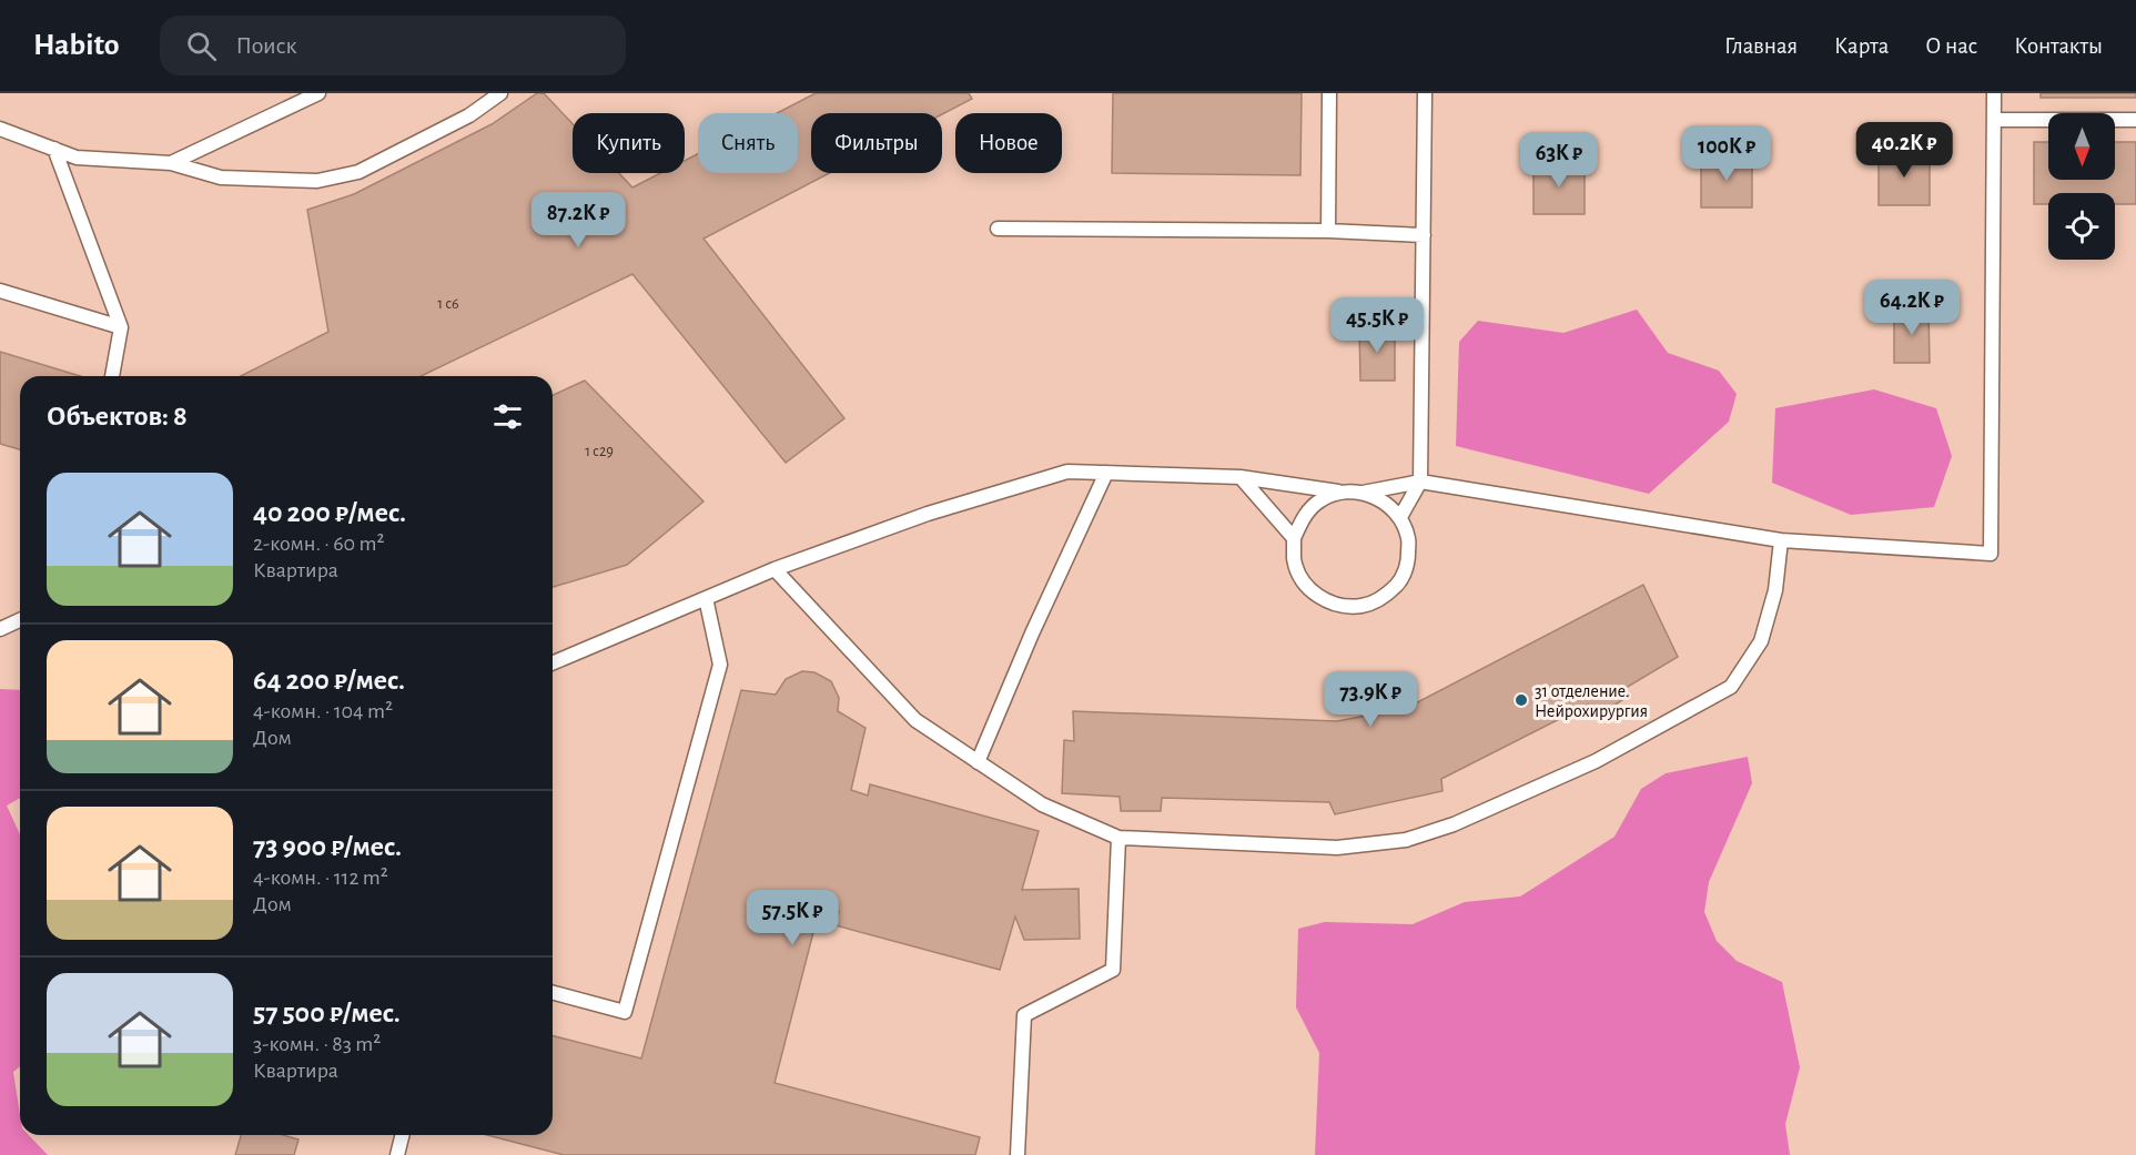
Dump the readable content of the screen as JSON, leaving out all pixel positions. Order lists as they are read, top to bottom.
{
  "places": ["31 отделение. Нейрохирургия"],
  "house_numbers": ["1 с6", "1 с29"],
  "north": "bottom",
  "page": {
    "header": "Habito",
    "search": "Поиск",
    "nav": [
      "Главная",
      "Карта",
      "О нас",
      "Контакты"
    ],
    "chip": [
      "Купить",
      "Снять",
      "Фильтры",
      "Новое"
    ],
    "price": [
      "40.2K ₽",
      "100K ₽",
      "63K ₽",
      "87.2K ₽",
      "64.2K ₽",
      "45.5K ₽",
      "73.9K ₽",
      "57.5K ₽"
    ],
    "heading": "Объектов: 8",
    "list": [
      {
        "name": "40 200 ₽/мес.",
        "note": "2-комн. · 60 m² · Квартира"
      },
      {
        "name": "64 200 ₽/мес.",
        "note": "4-комн. · 104 m² · Дом"
      },
      {
        "name": "73 900 ₽/мес.",
        "note": "4-комн. · 112 m² · Дом"
      },
      {
        "name": "57 500 ₽/мес.",
        "note": "3-комн. · 83 m² · Квартира"
      }
    ]
  }
}
